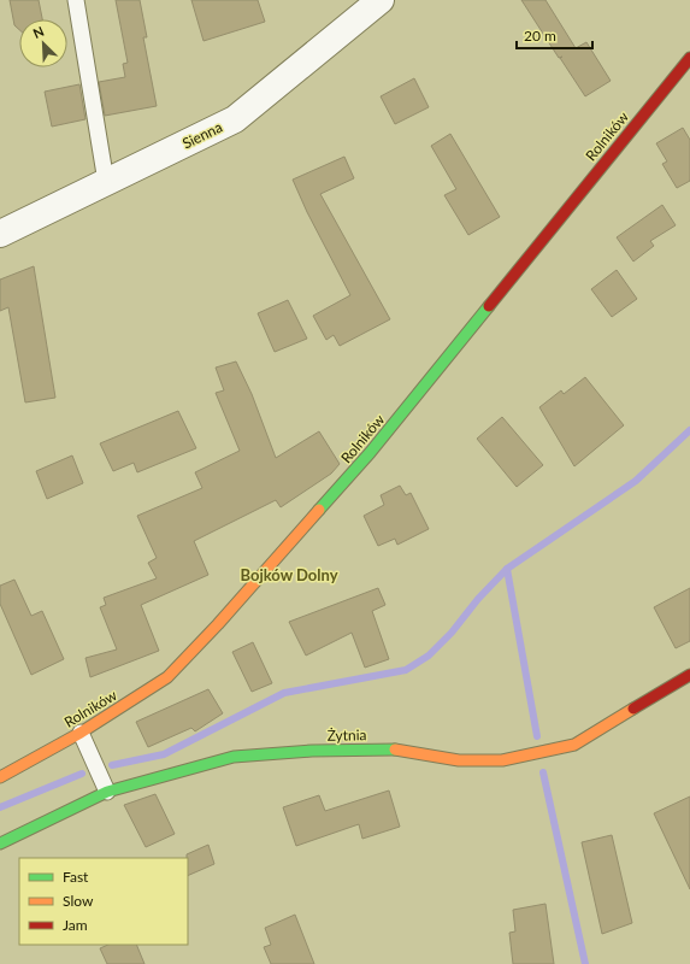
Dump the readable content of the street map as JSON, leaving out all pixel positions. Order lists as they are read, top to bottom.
{
  "streets": {
    "street": ["Sienna", "Rolników", "Żytnia"]
  },
  "districts": ["Bojków Dolny"],
  "legend": ["Fast", "Slow", "Jam"],
  "scale_bar": "20 m",
  "north": "top left"
}
